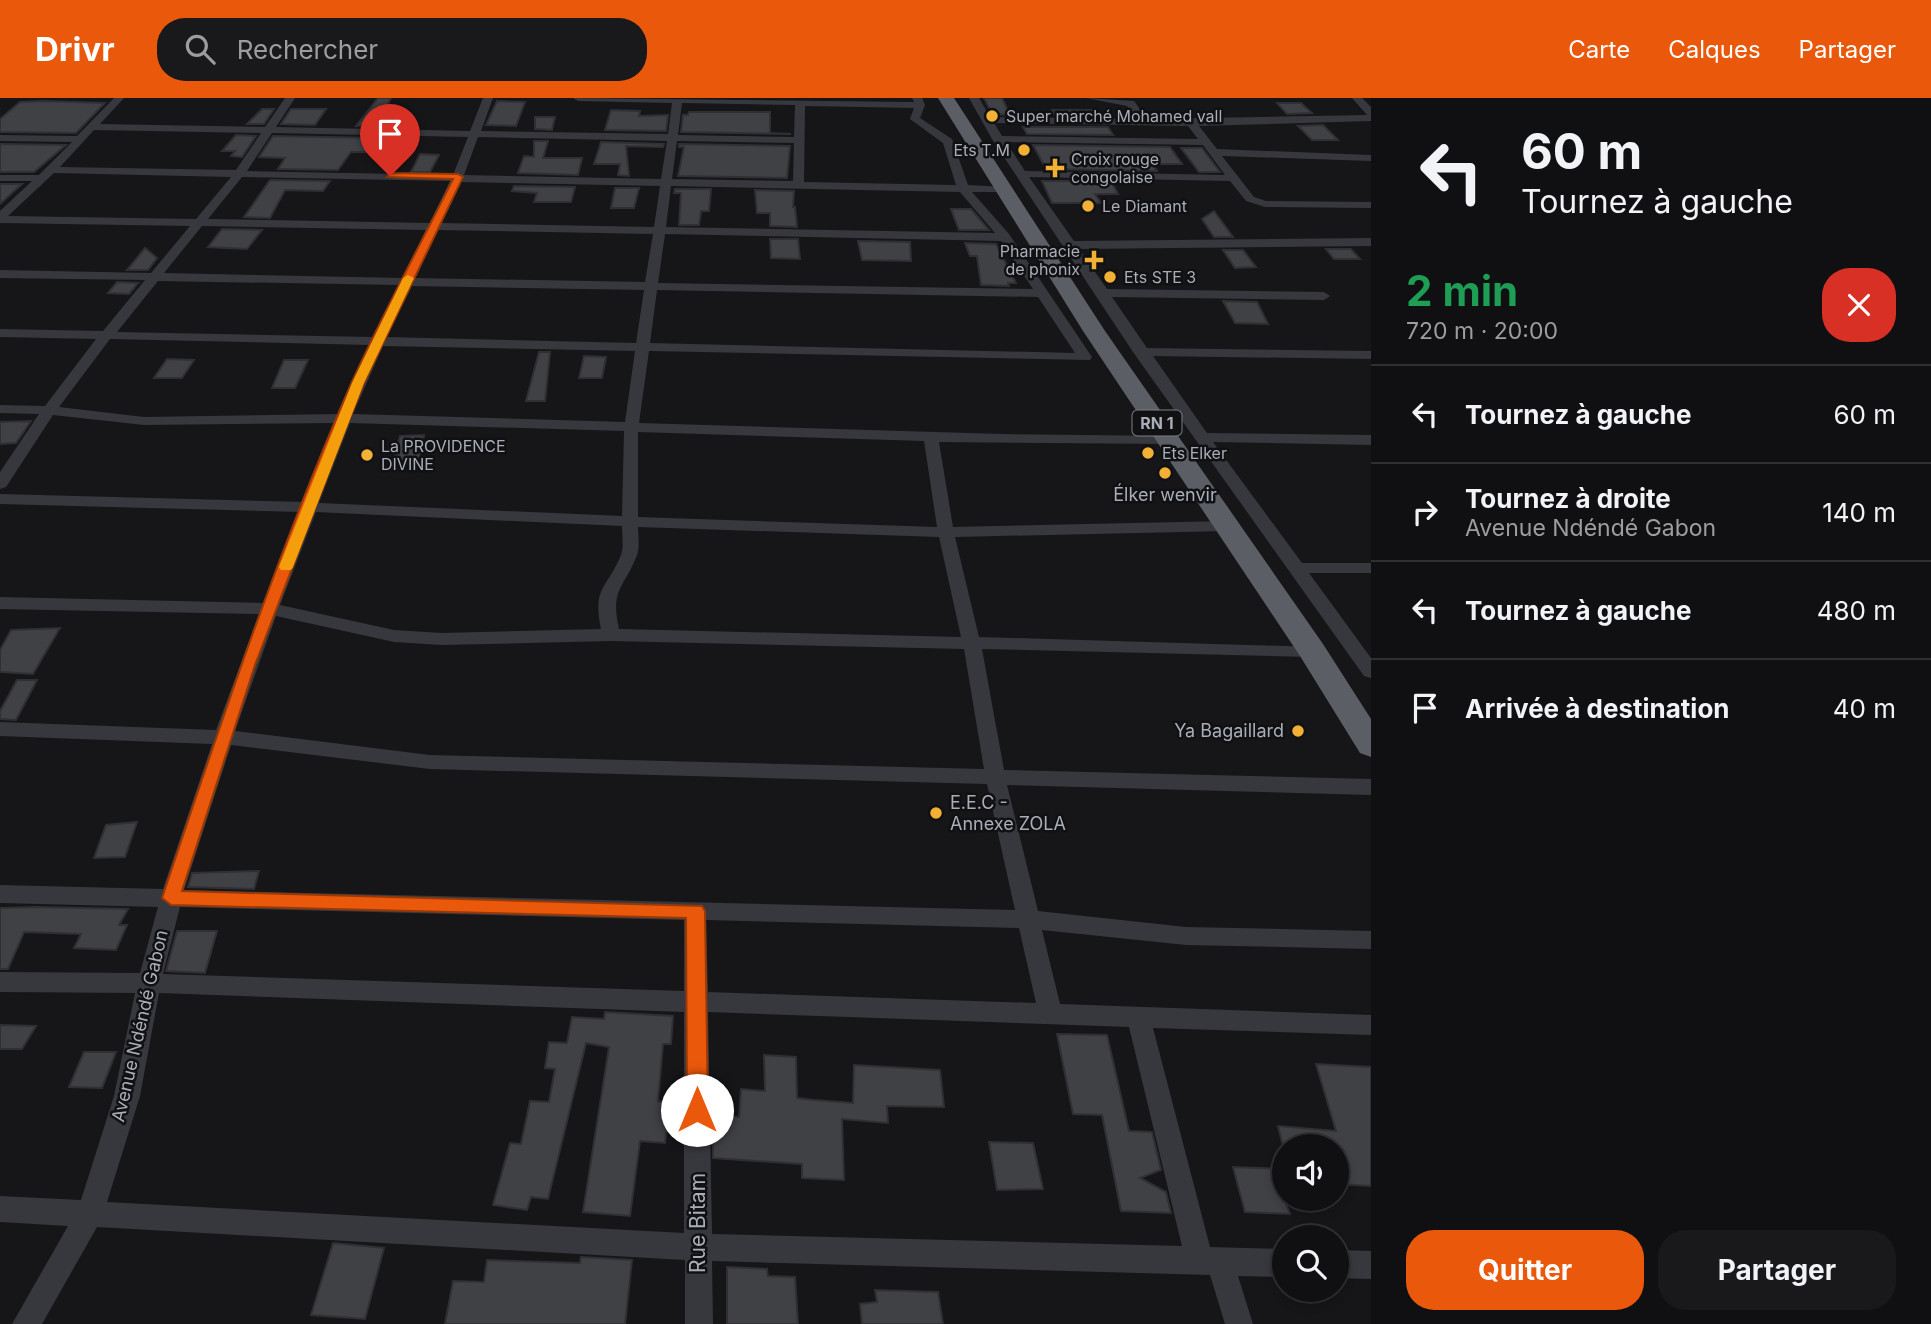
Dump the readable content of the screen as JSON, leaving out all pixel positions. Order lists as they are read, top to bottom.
{
  "streets": {
    "highway": ["RN 1"],
    "street": ["Avenue Ndéndé Gabon", "Rue Bitam"]
  },
  "places": {
    "other": [
      "Super marché Mohamed vall",
      "Ets T.M",
      "Le Diamant",
      "Ets STE 3",
      "Ets Elker",
      "La PROVIDENCE DIVINE",
      "Élker wenvir",
      "Ya Bagaillard",
      "E.E.C - Annexe ZOLA"
    ],
    "health": ["Croix rouge congolaise", "Pharmacie de phonix"]
  },
  "page": {
    "header": "Drivr",
    "search": "Rechercher",
    "nav": ["Carte", "Calques", "Partager"],
    "turn": ["60 m", "Tournez à gauche"],
    "heading": ["2 min", "720 m · 20:00"],
    "list": [
      {
        "name": "Tournez à gauche",
        "value": "60 m"
      },
      {
        "name": "Tournez à droite",
        "note": "Avenue Ndéndé Gabon",
        "value": "140 m"
      },
      {
        "name": "Tournez à gauche",
        "value": "480 m"
      },
      {
        "name": "Arrivée à destination",
        "value": "40 m"
      }
    ],
    "buttons": ["Quitter", "Partager"]
  }
}
